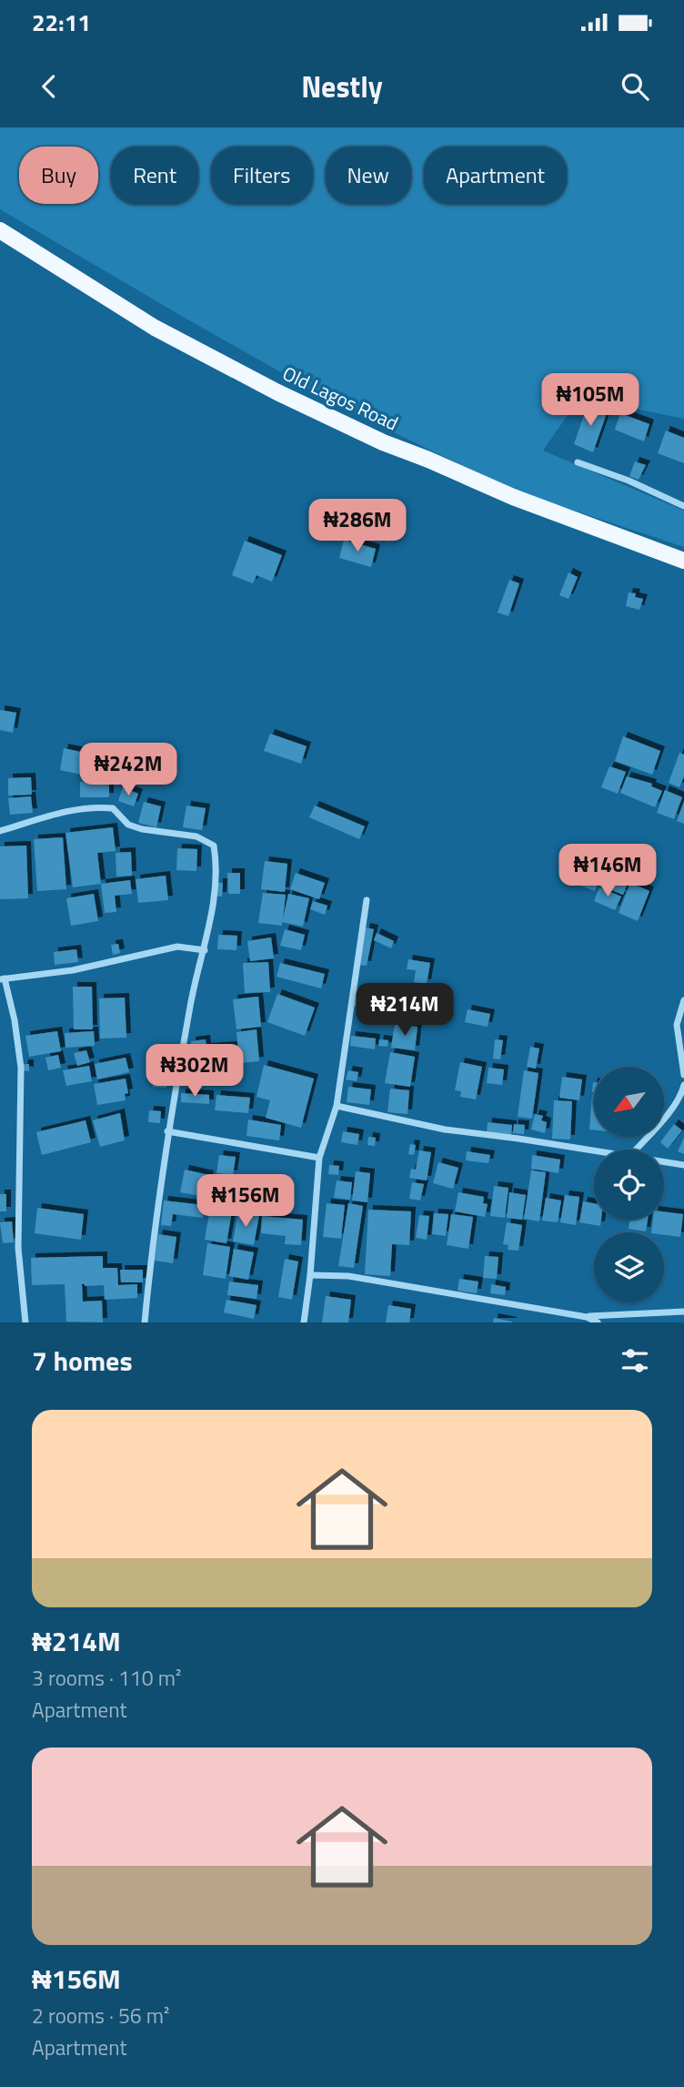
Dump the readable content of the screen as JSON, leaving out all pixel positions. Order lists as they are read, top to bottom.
{
  "streets": {
    "main road": ["Old Lagos Road"]
  },
  "north": "bottom left",
  "page": {
    "status": "22:11",
    "header": "Nestly",
    "chip": [
      "Buy",
      "Rent",
      "Filters",
      "New",
      "Apartment"
    ],
    "price": [
      "₦105M",
      "₦286M",
      "₦242M",
      "₦146M",
      "₦214M",
      "₦302M",
      "₦156M"
    ],
    "heading": "7 homes",
    "list": [
      {
        "name": "₦214M",
        "note": "3 rooms · 110 m² · Apartment"
      },
      {
        "name": "₦156M",
        "note": "2 rooms · 56 m² · Apartment"
      }
    ]
  }
}
